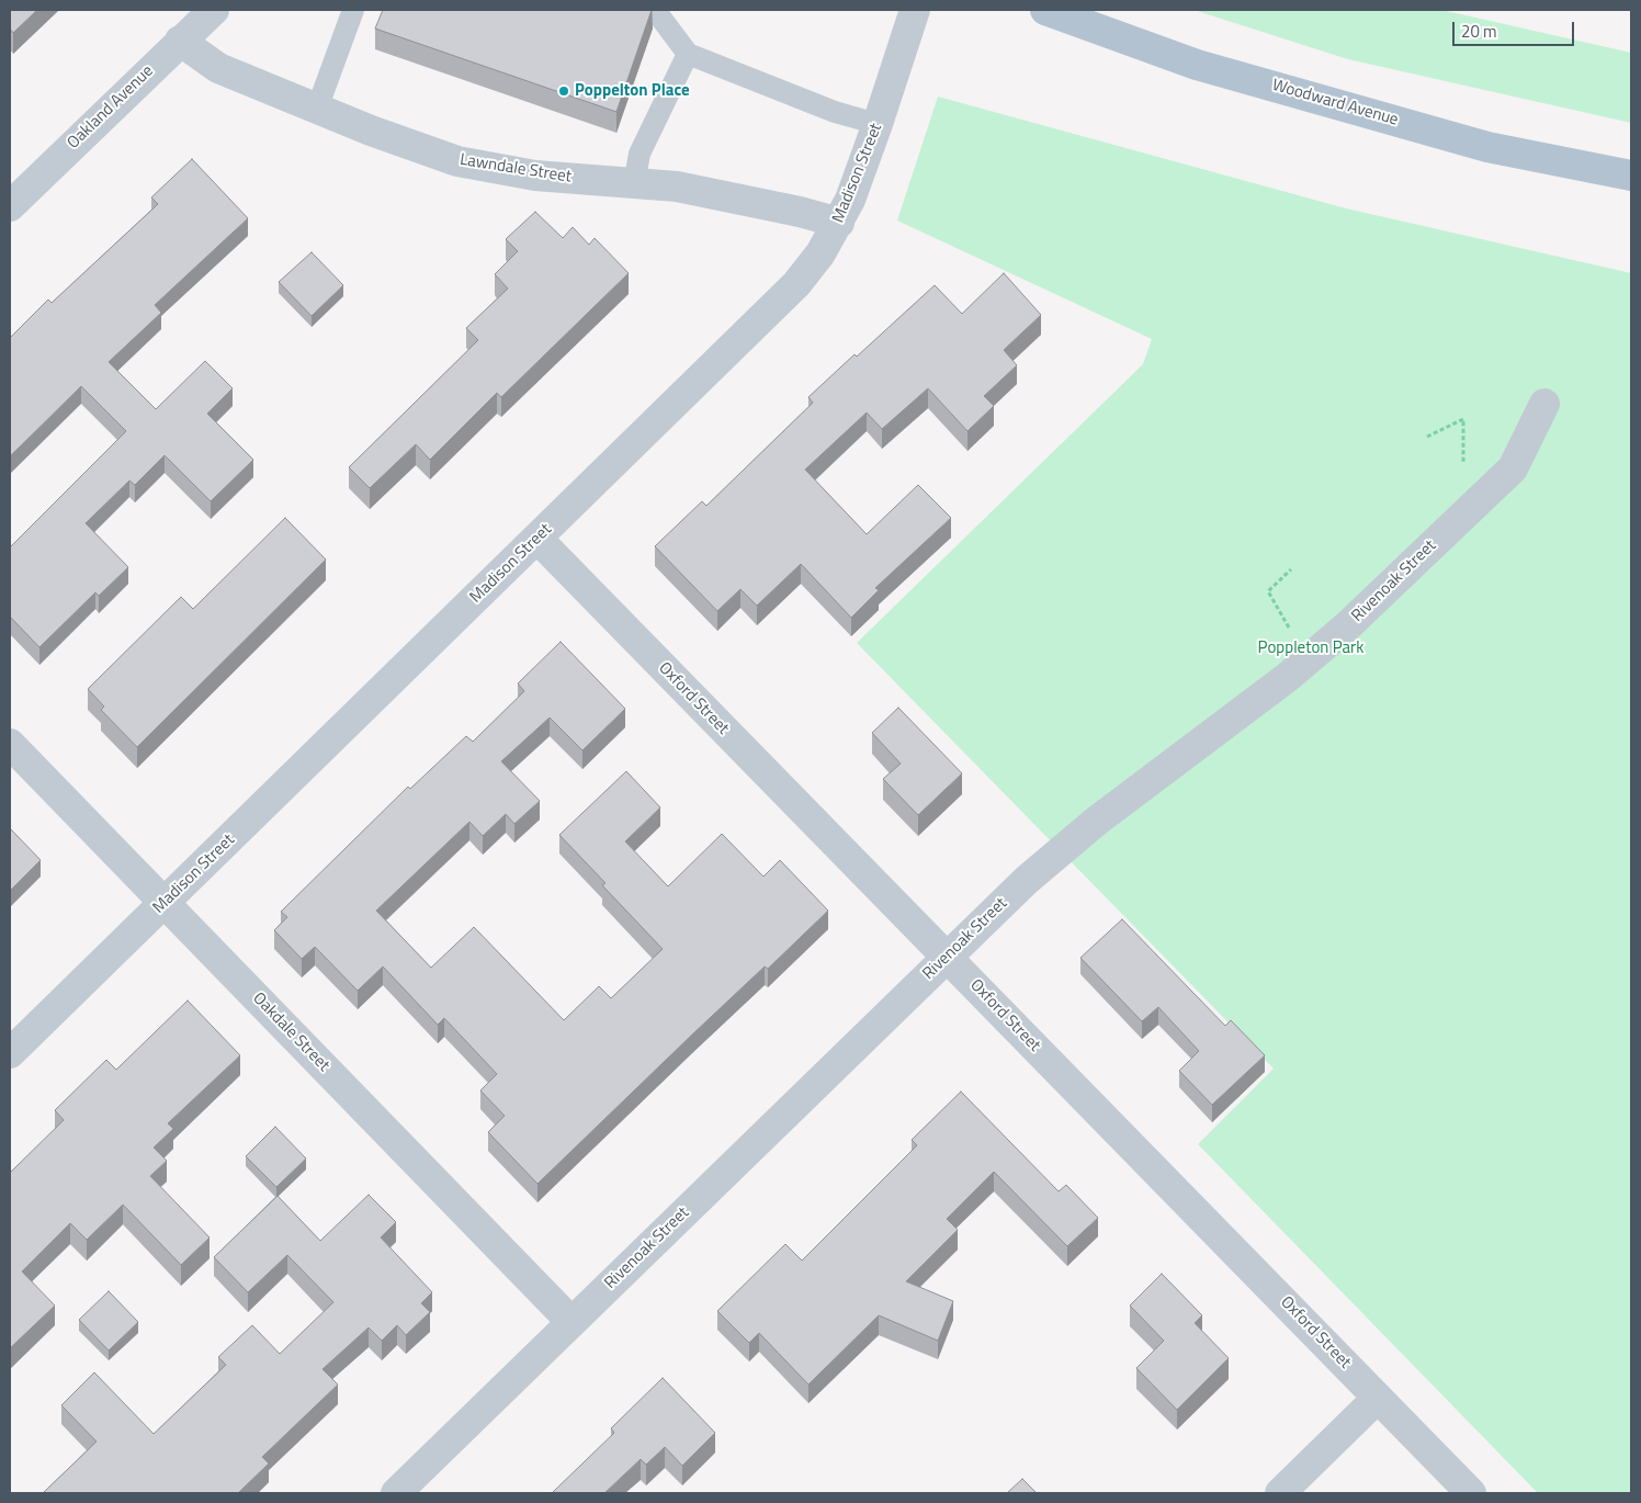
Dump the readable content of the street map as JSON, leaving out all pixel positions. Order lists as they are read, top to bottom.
{
  "streets": {
    "main road": ["Woodward Avenue"],
    "street": [
      "Oakland Avenue",
      "Lawndale Street",
      "Madison Street",
      "Rivenoak Street",
      "Oxford Street",
      "Oakdale Street"
    ]
  },
  "crossings": [
    ["Oakland Avenue", "Lawndale Street"],
    ["Lawndale Street", "Madison Street"],
    ["Madison Street", "Oxford Street"],
    ["Madison Street", "Oakdale Street"],
    ["Rivenoak Street", "Oxford Street"],
    ["Rivenoak Street", "Oakdale Street"]
  ],
  "parks": ["Poppleton Park"],
  "places": ["Poppelton Place"],
  "scale_bar": "20 m"
}
